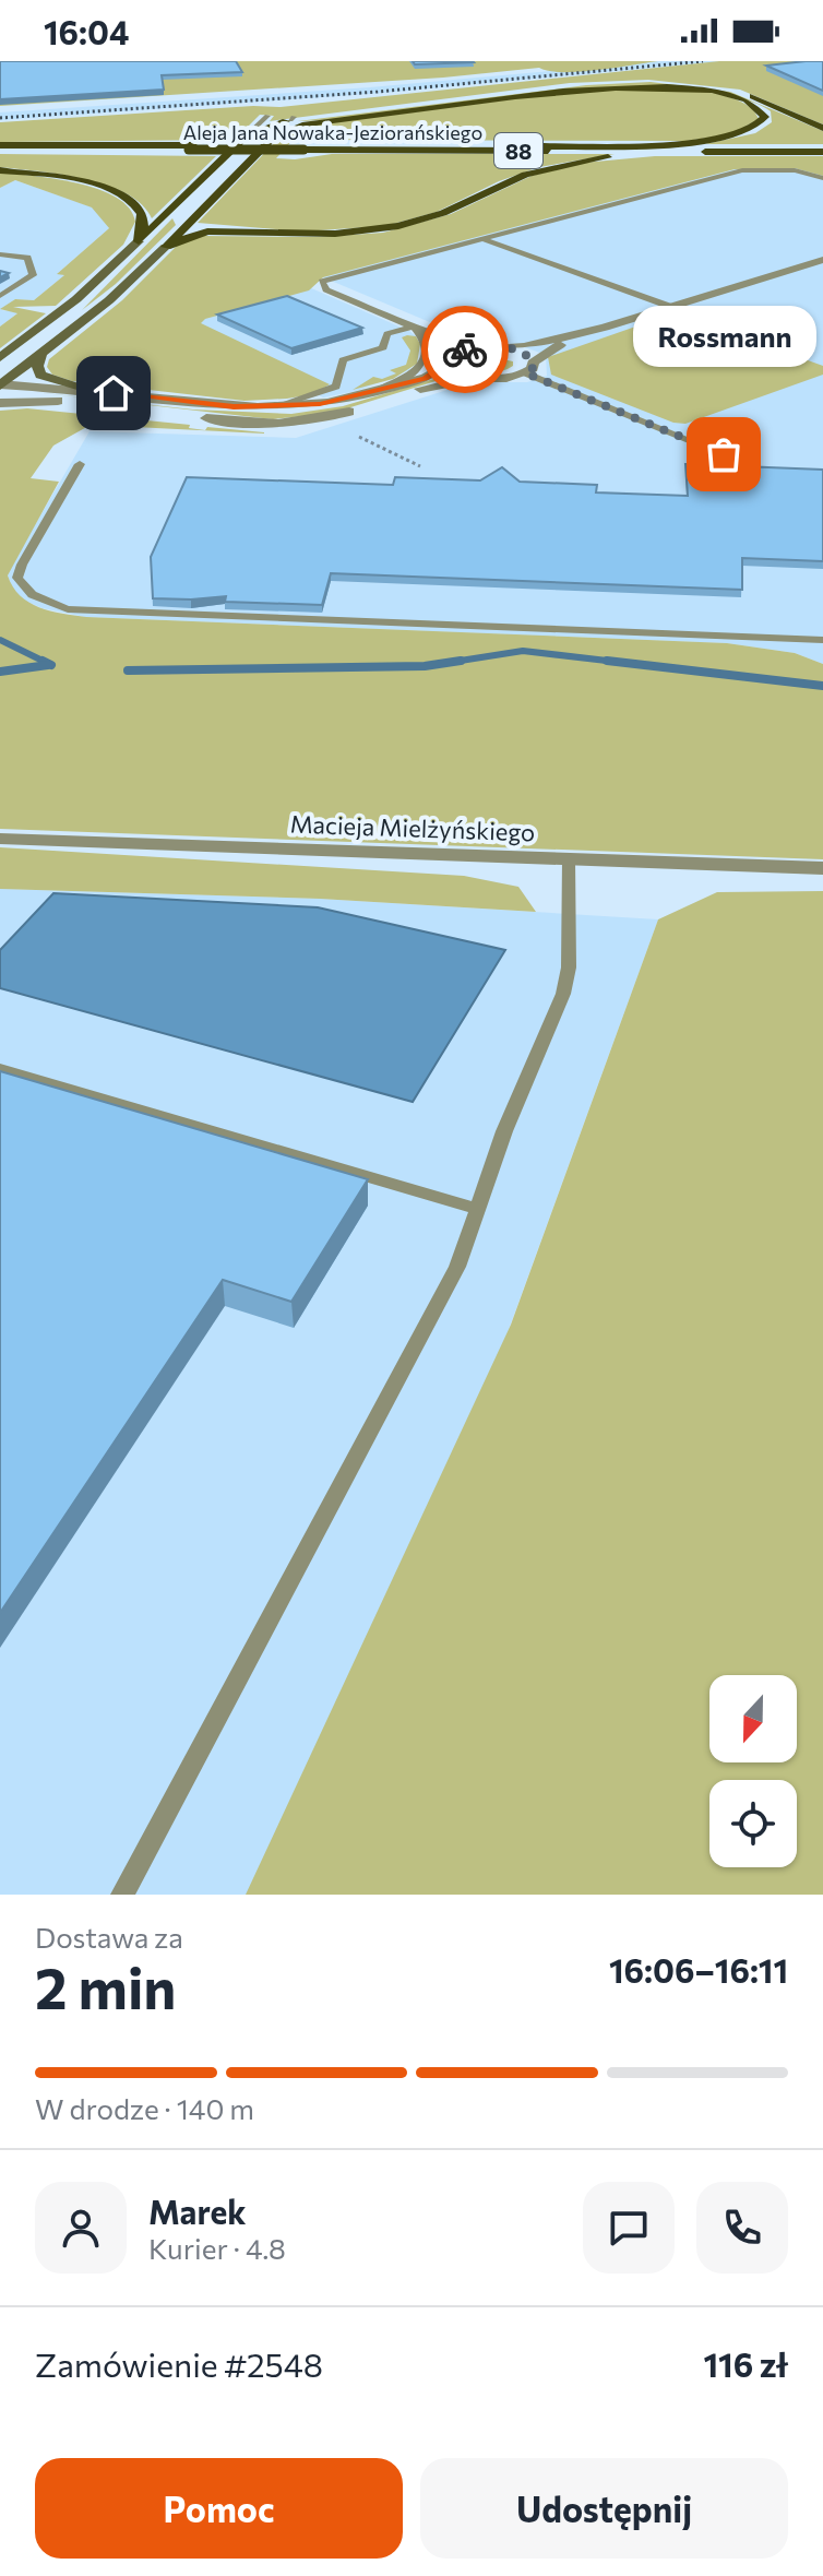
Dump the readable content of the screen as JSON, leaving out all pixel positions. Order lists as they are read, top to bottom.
{
  "streets": {
    "main road": ["Aleja Jana Nowaka-Jeziorańskiego", "88"],
    "street": ["Macieja Mielżyńskiego"]
  },
  "places": ["Rossmann"],
  "north": "bottom",
  "page": {
    "status": "16:04",
    "bubble": "Rossmann",
    "heading": ["2 min", "Dostawa za", "16:06–16:11"],
    "panel": [
      "Marek",
      "Kurier · 4.8",
      "Zamówienie #2548",
      "116 zł"
    ],
    "bar": "W drodze · 140 m",
    "buttons": ["Pomoc", "Udostępnij"]
  }
}
